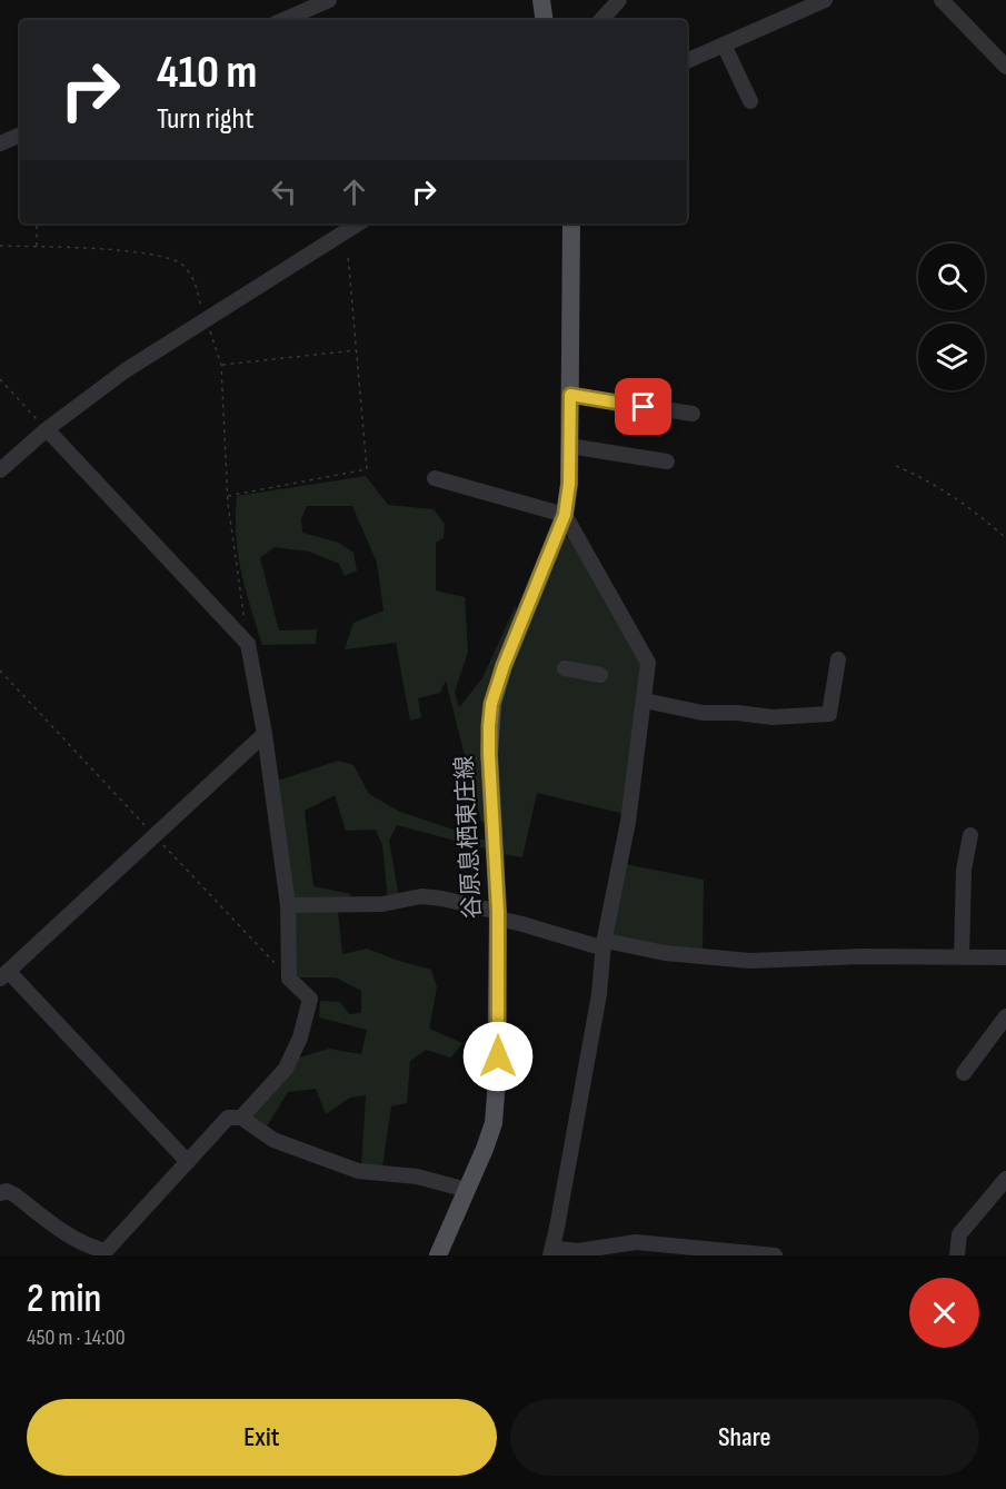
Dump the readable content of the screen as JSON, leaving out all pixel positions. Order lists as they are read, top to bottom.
{
  "streets": {
    "main road": ["谷原息栖東庄線"]
  },
  "page": {
    "turn": ["410 m", "Turn right"],
    "heading": ["2 min", "450 m · 14:00"],
    "buttons": ["Exit", "Share"]
  }
}
